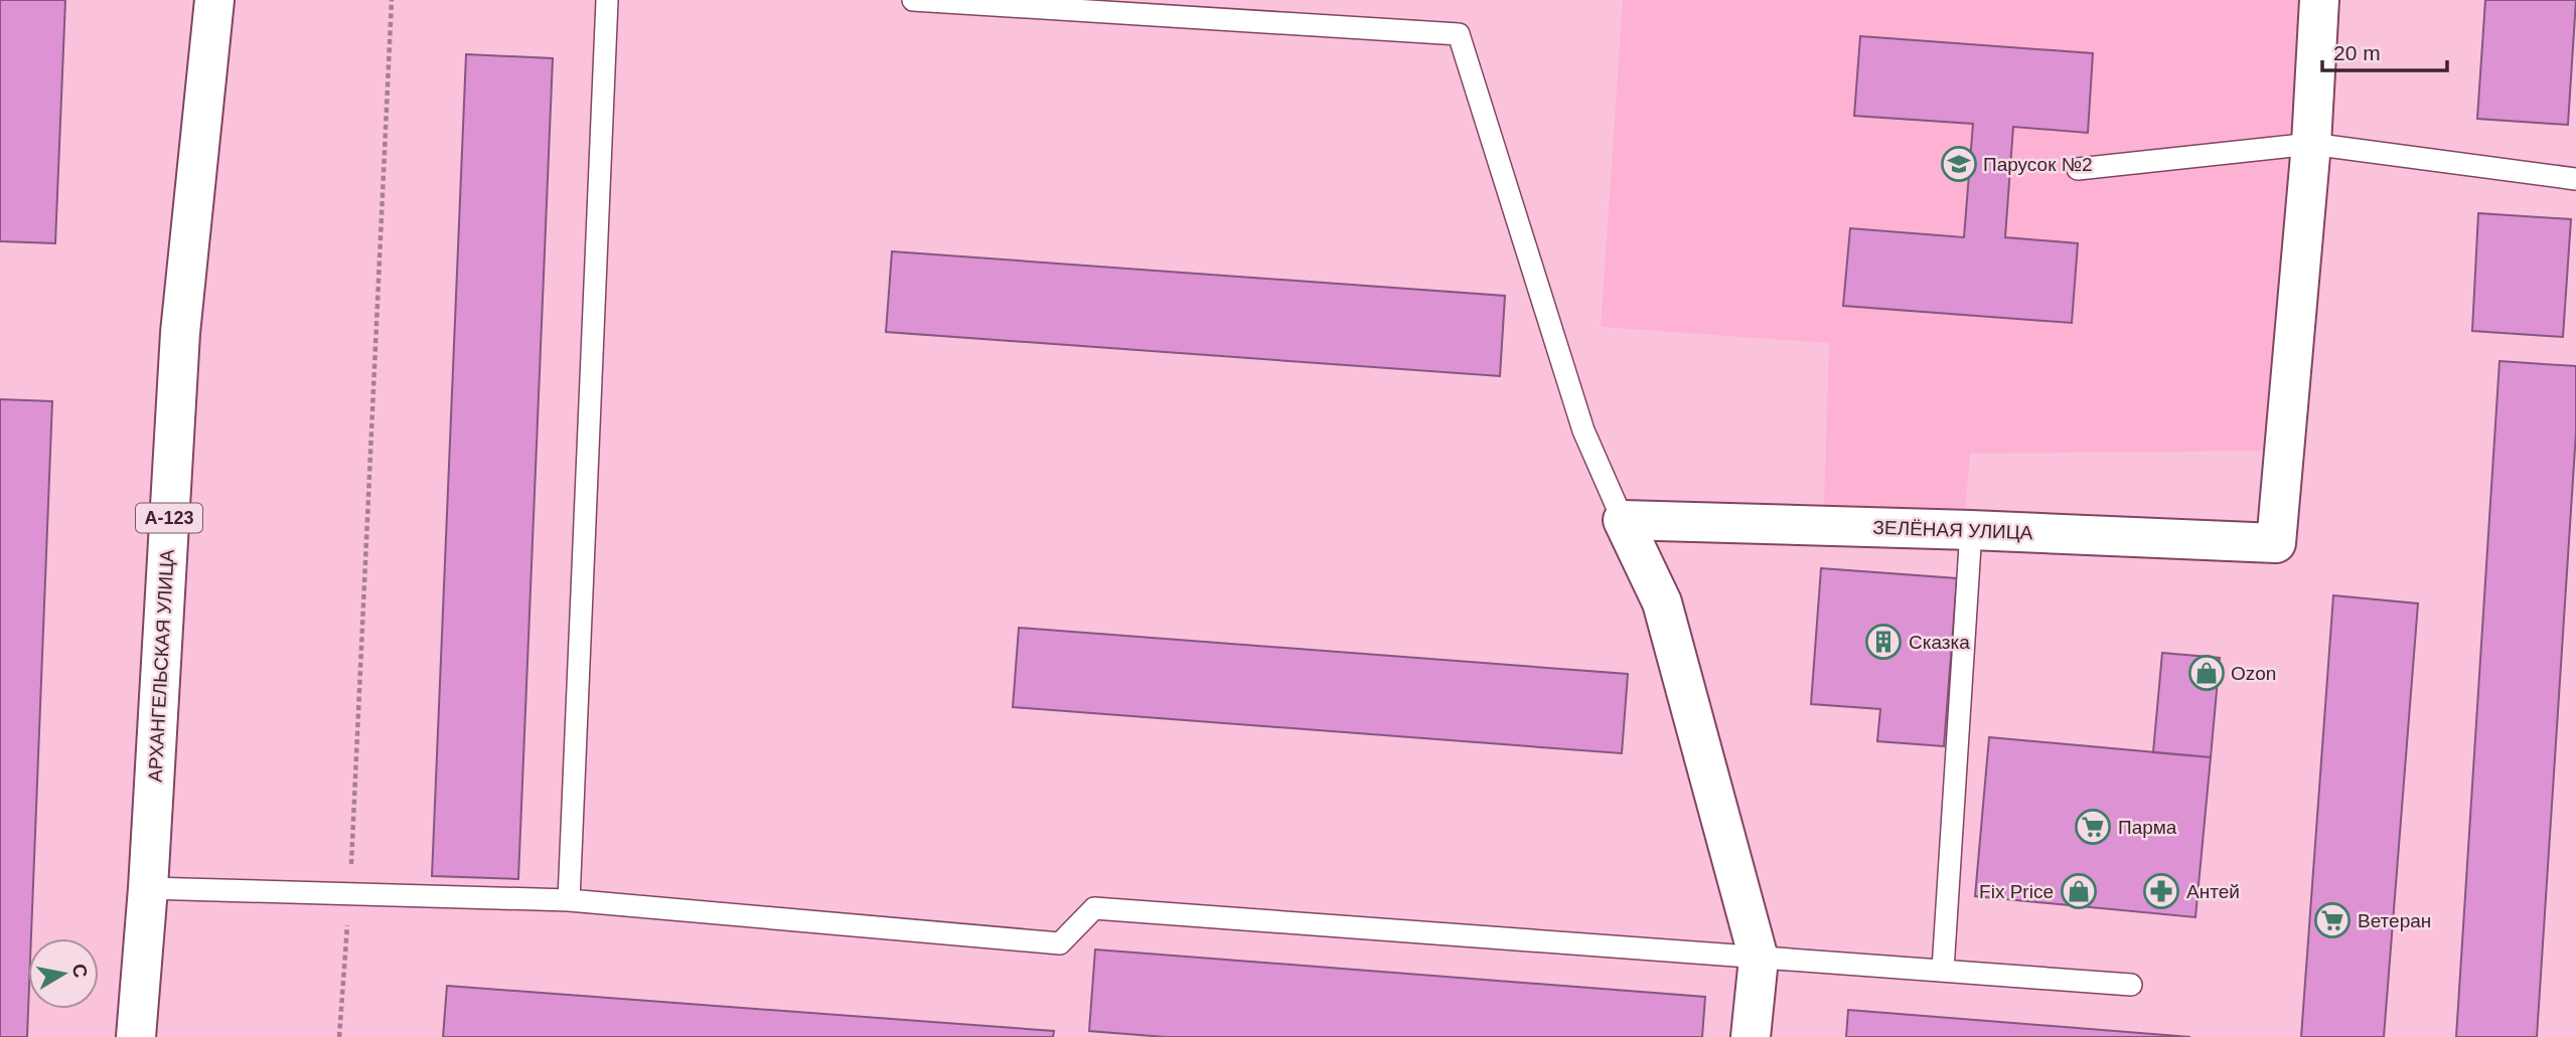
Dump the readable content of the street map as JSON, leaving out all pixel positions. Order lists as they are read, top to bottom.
{
  "streets": {
    "street": ["А-123", "ЗЕЛЁНАЯ УЛИЦА", "АРХАНГЕЛЬСКАЯ УЛИЦА"]
  },
  "places": {
    "school or university": ["Парусок №2"],
    "building": ["Сказка"],
    "shop": ["Ozon", "Fix Price"],
    "supermarket": ["Парма", "Ветеран"],
    "pharmacy": ["Антей"]
  },
  "scale_bar": "20 m",
  "north": "right"
}
